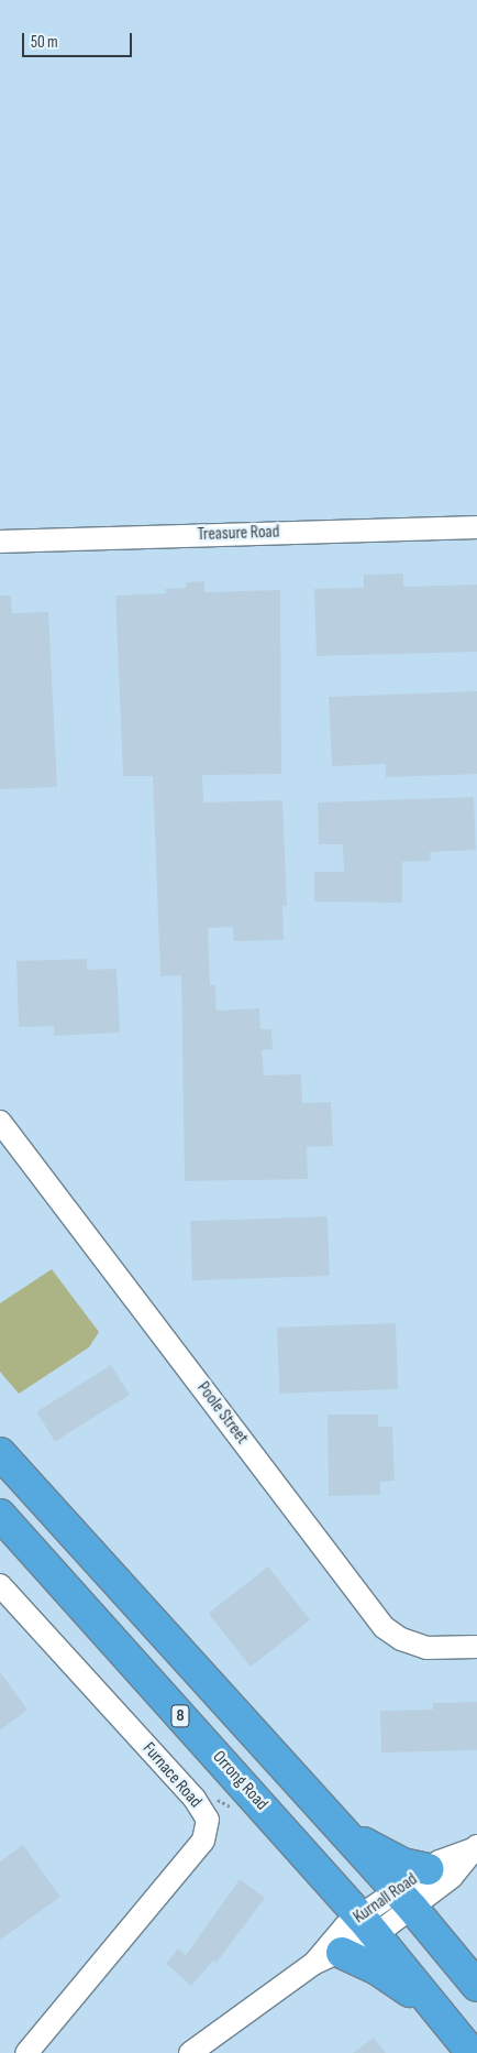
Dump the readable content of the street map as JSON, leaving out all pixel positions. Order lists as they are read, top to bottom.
{
  "streets": {
    "highway": ["8", "Orrong Road"],
    "street": [
      "Treasure Road",
      "Poole Street",
      "Furnace Road",
      "Kurnall Road"
    ]
  },
  "crossings": [
    ["Orrong Road", "Kurnall Road"]
  ],
  "scale_bar": "50 m"
}
